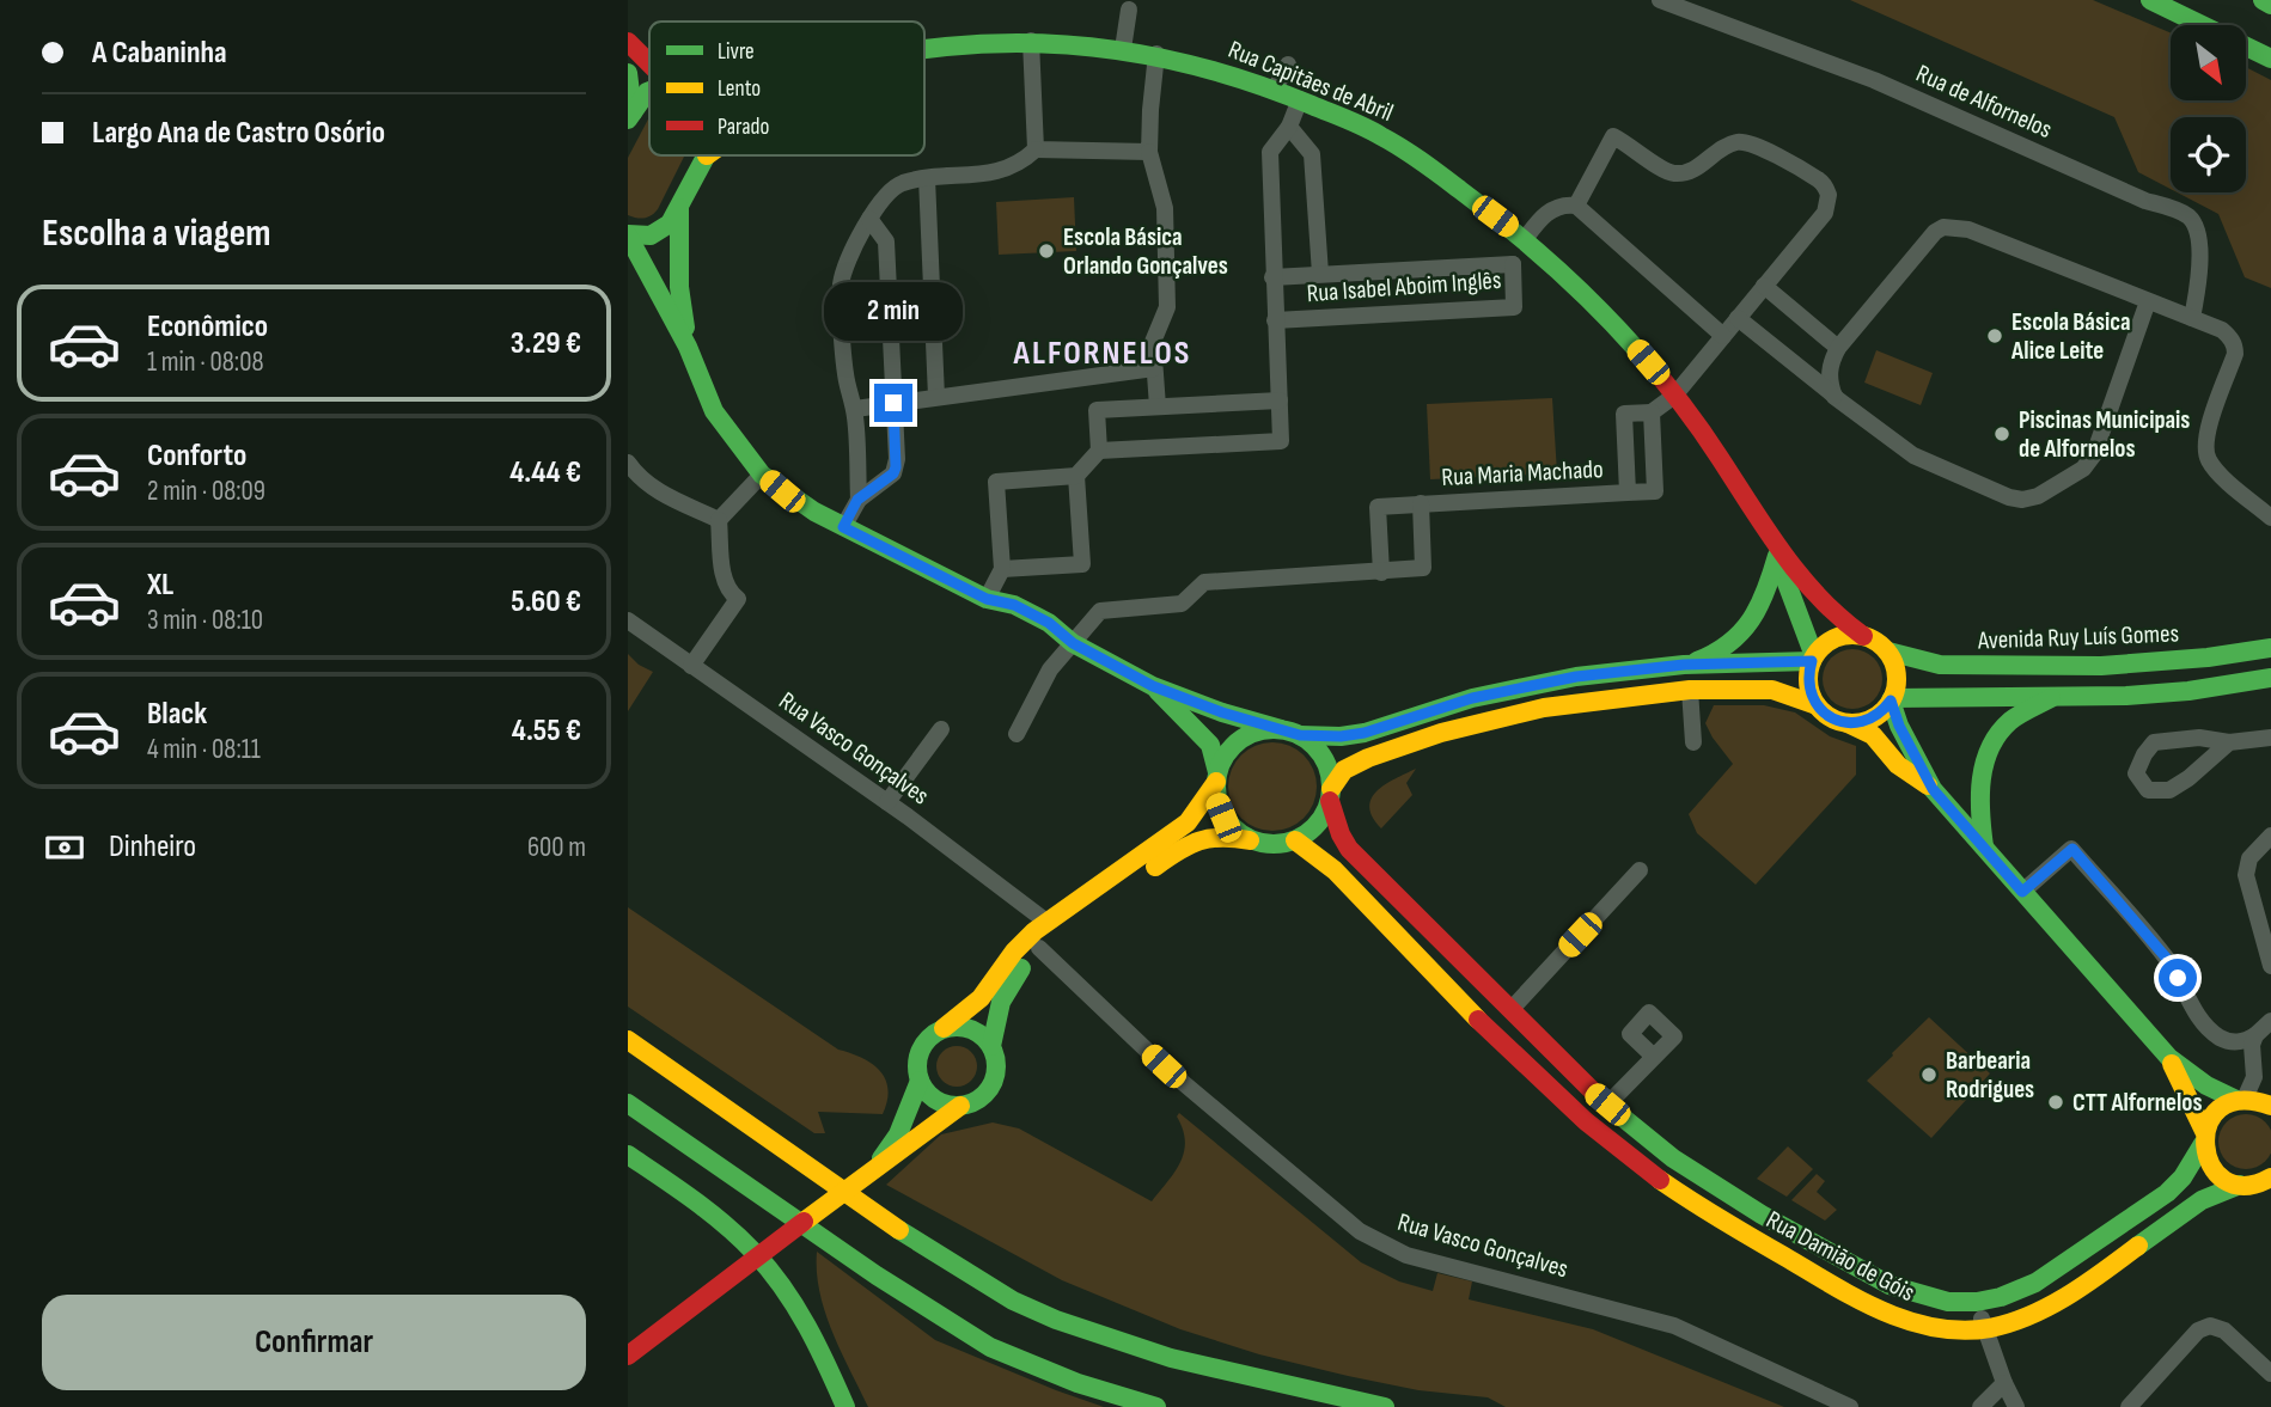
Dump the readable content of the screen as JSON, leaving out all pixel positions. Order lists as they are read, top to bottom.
{
  "streets": {
    "main road": ["Rua Capitães de Abril", "Avenida Ruy Luís Gomes", "Rua Damião de Góis"],
    "street": [
      "Rua de Alfornelos",
      "Rua Isabel Aboim Inglês",
      "Rua Maria Machado",
      "Rua Vasco Gonçalves"
    ]
  },
  "crossings": [
    ["Rua Capitães de Abril", "Avenida Ruy Luís Gomes"]
  ],
  "districts": ["ALFORNELOS"],
  "places": [
    "Escola Básica Orlando Gonçalves",
    "Escola Básica Alice Leite",
    "Piscinas Municipais de Alfornelos",
    "Barbearia Rodrigues",
    "CTT Alfornelos"
  ],
  "legend": ["Livre", "Lento", "Parado"],
  "north": "bottom right",
  "page": {
    "banner": ["A Cabaninha", "Largo Ana de Castro Osório"],
    "heading": "Escolha a viagem",
    "bubble": "2 min",
    "list": [
      {
        "name": "Econômico",
        "note": "1 min · 08:08",
        "value": "3.29 €"
      },
      {
        "name": "Conforto",
        "note": "2 min · 08:09",
        "value": "4.44 €"
      },
      {
        "name": "XL",
        "note": "3 min · 08:10",
        "value": "5.60 €"
      },
      {
        "name": "Black",
        "note": "4 min · 08:11",
        "value": "4.55 €"
      }
    ],
    "pay": ["Dinheiro", "600 m"],
    "buttons": "Confirmar"
  }
}
